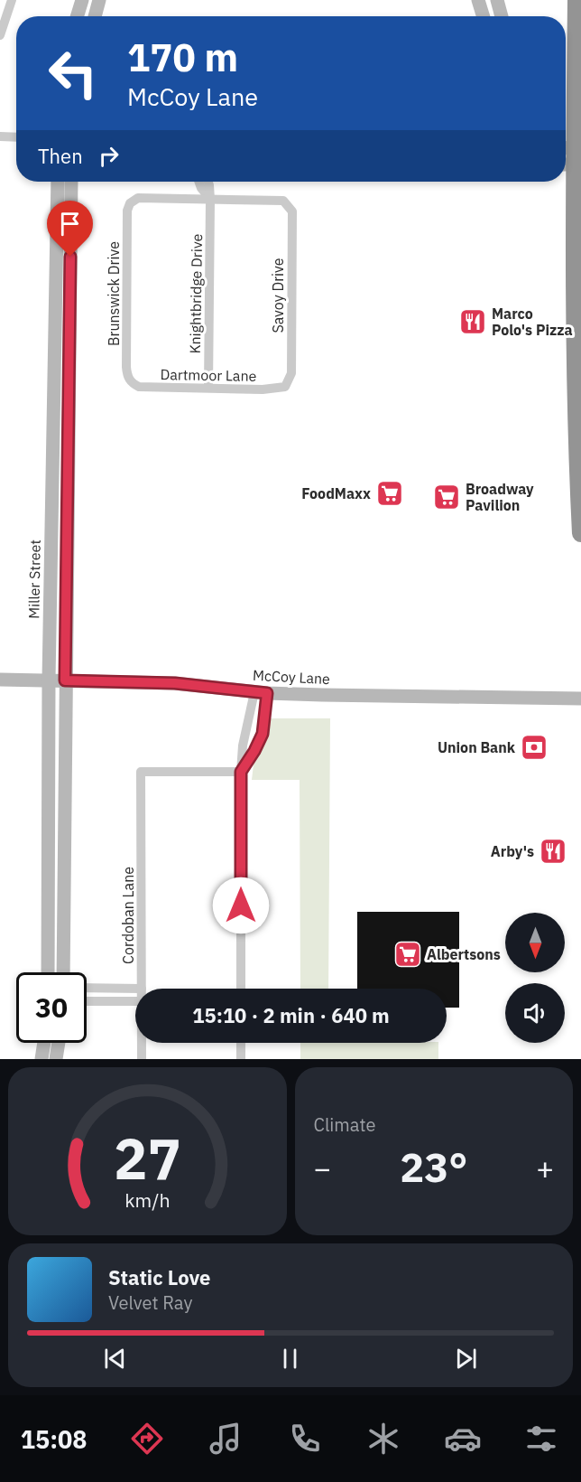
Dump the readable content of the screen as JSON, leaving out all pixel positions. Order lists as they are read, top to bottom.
{
  "streets": {
    "street": [
      "Brunswick Drive",
      "Knightbridge Drive",
      "Savoy Drive",
      "Dartmoor Lane",
      "Miller Street",
      "McCoy Lane",
      "Cordoban Lane"
    ]
  },
  "crossings": [
    ["Brunswick Drive", "Knightbridge Drive"],
    ["Brunswick Drive", "Savoy Drive"],
    ["Brunswick Drive", "Dartmoor Lane"],
    ["Knightbridge Drive", "Savoy Drive"],
    ["Knightbridge Drive", "Dartmoor Lane"],
    ["Savoy Drive", "Dartmoor Lane"],
    ["Miller Street", "McCoy Lane"]
  ],
  "places": {
    "restaurant": ["Marco Polo's Pizza", "Arby's"],
    "supermarket": ["FoodMaxx", "Broadway Pavilion", "Albertsons"],
    "bank": ["Union Bank"]
  },
  "north": "bottom",
  "page": {
    "turn": ["170 m", "McCoy Lane"],
    "then": "Then",
    "limit": "30",
    "trip": "15:10 · 2 min · 640 m",
    "tile": "Climate",
    "heat": ["−", "23°", "+"],
    "song": ["Static Love", "Velvet Ray"],
    "tabs": "15:08",
    "gauge": ["27", "km/h"]
  }
}
